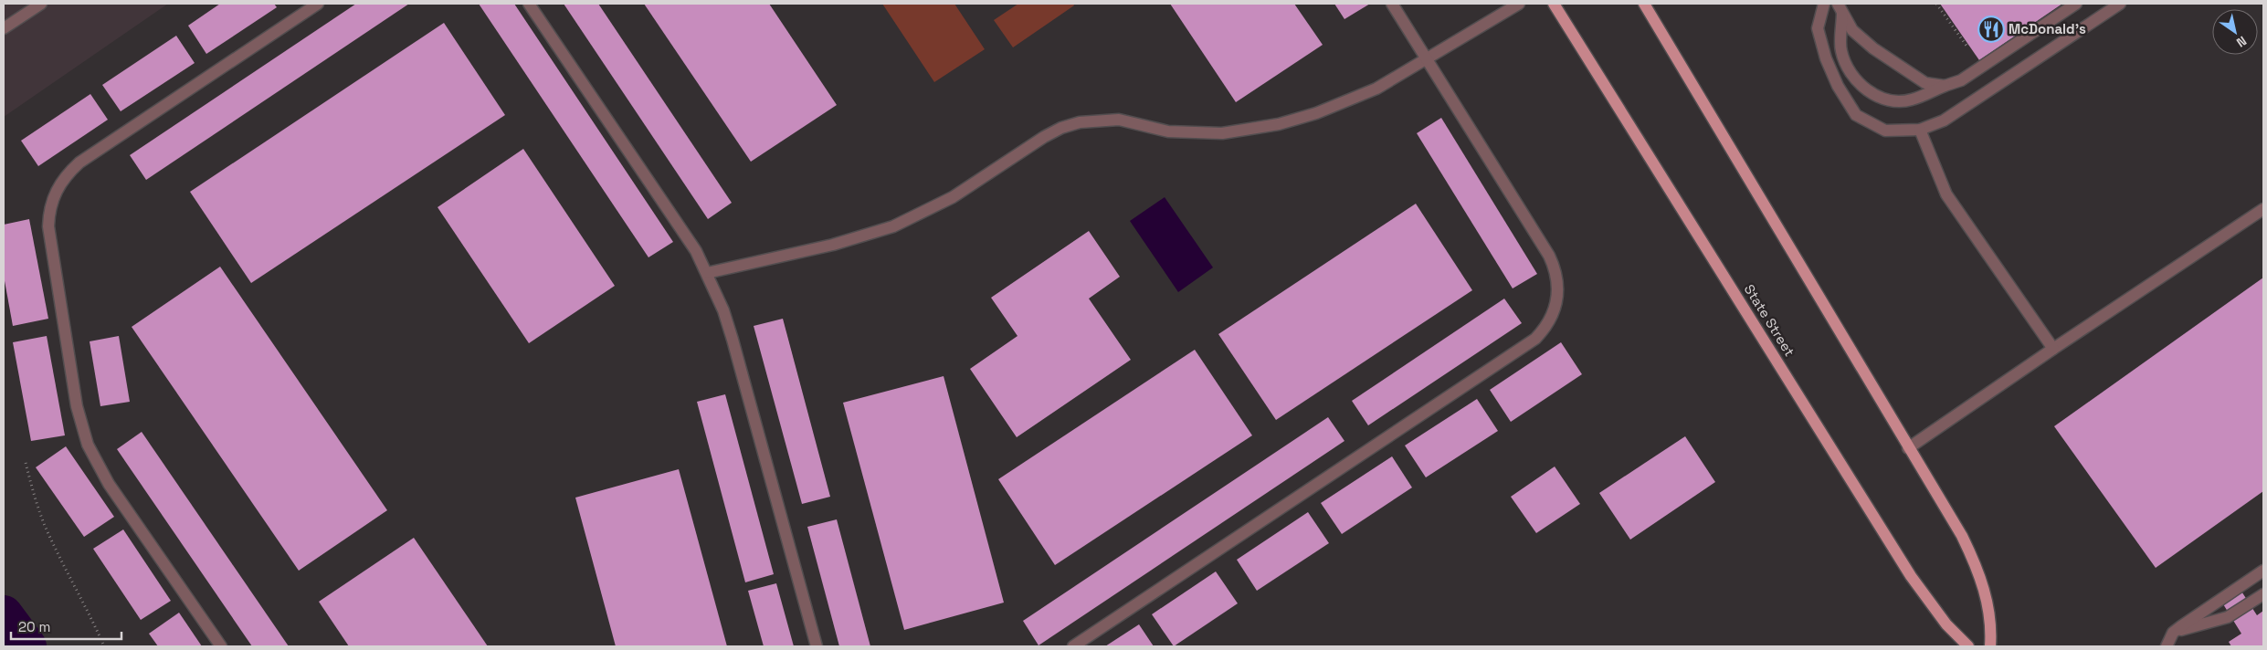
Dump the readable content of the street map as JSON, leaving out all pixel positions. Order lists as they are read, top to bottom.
{
  "streets": {
    "main road": ["State Street"]
  },
  "places": {
    "restaurant": ["McDonald's"]
  },
  "scale_bar": "20 m",
  "north": "bottom right"
}
